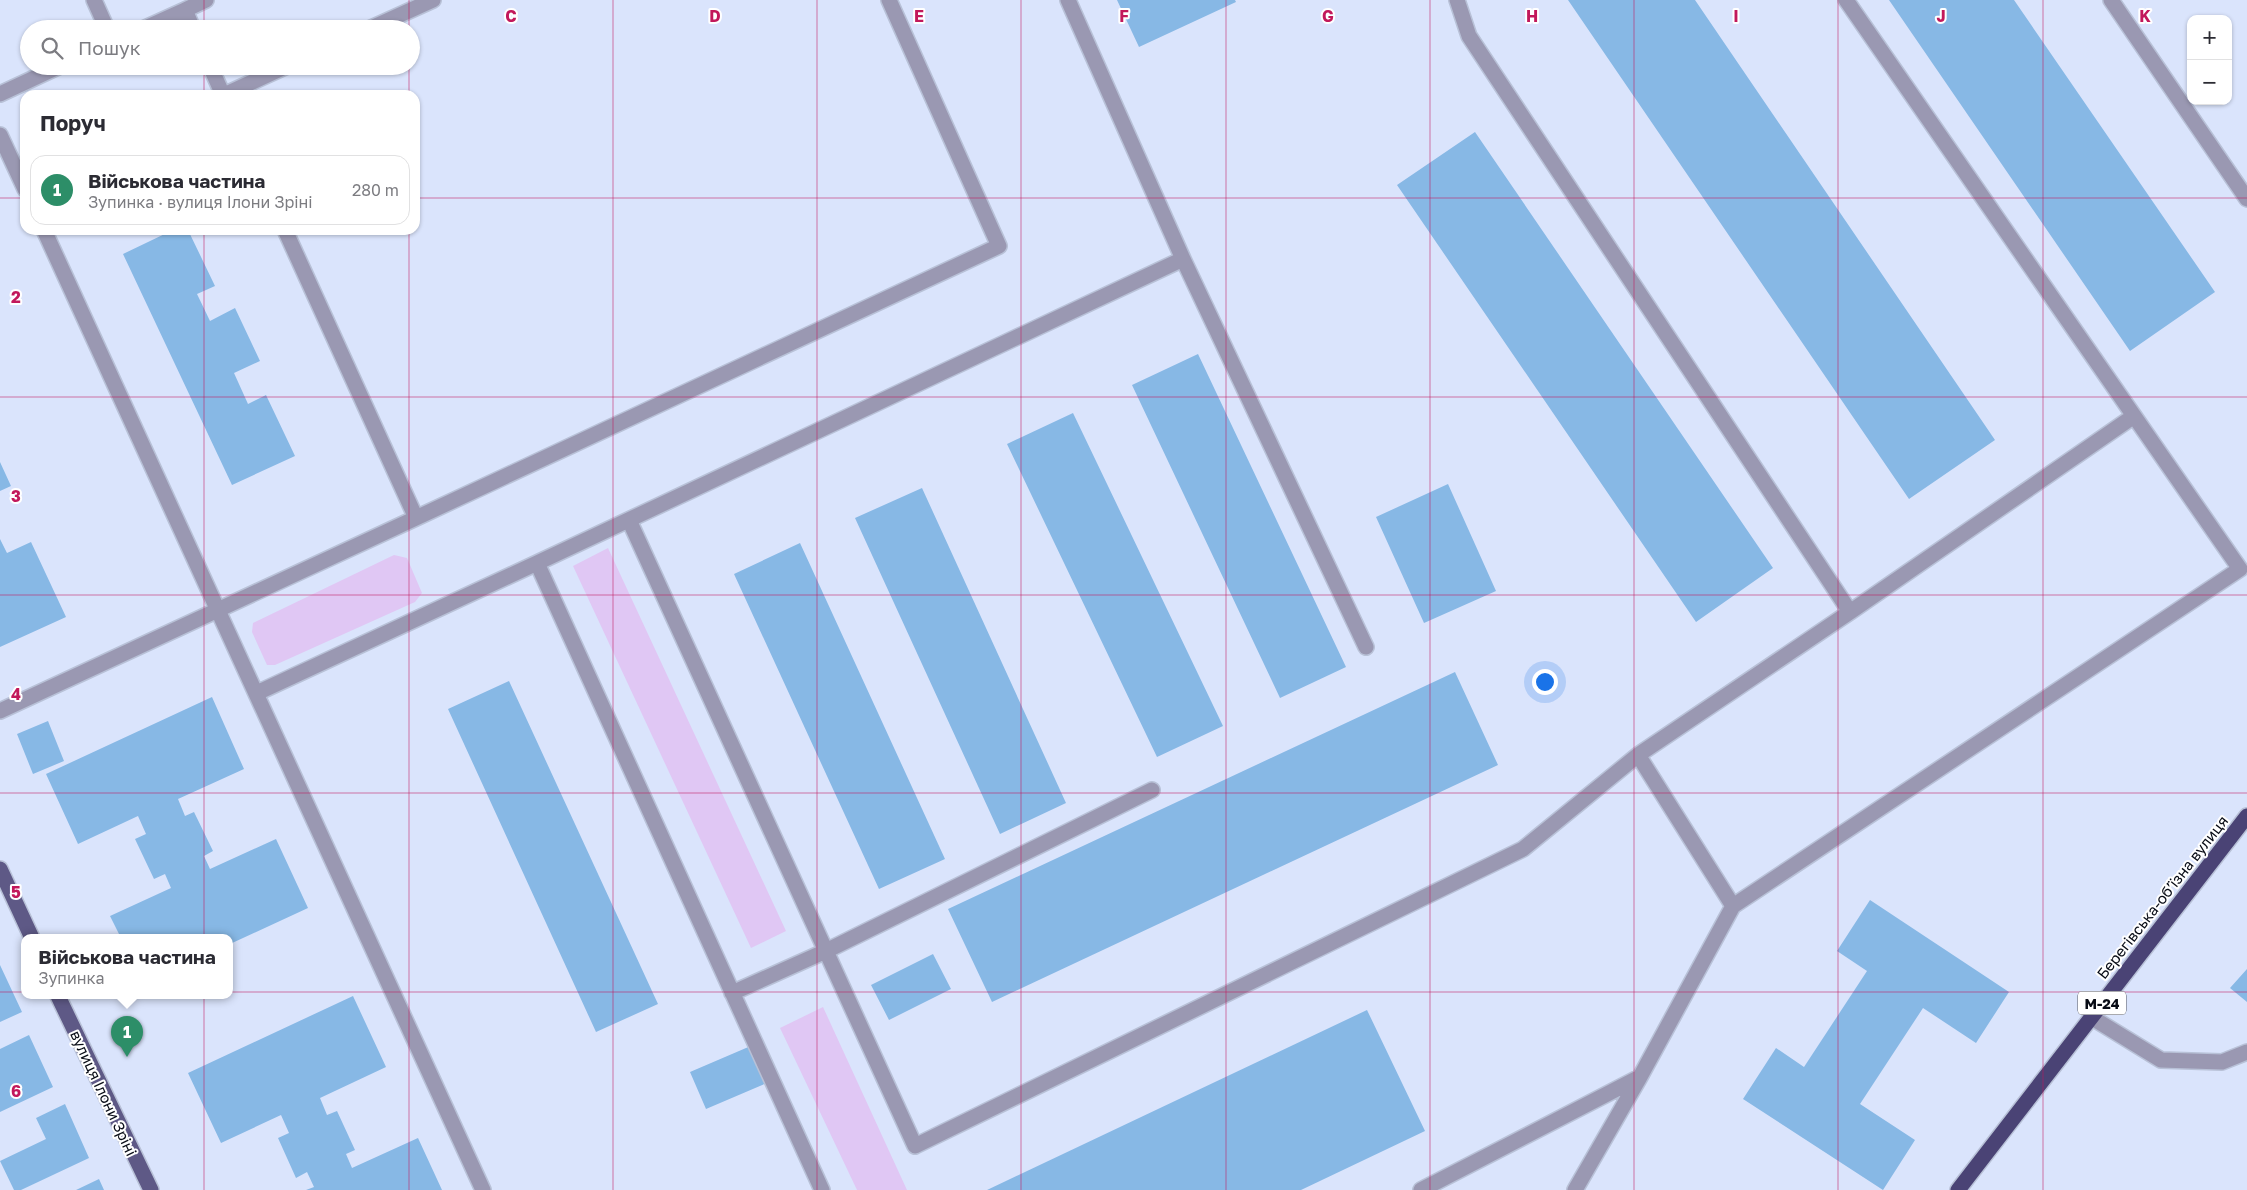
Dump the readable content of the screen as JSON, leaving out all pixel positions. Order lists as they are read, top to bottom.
{
  "streets": {
    "highway": ["Берегівська-обʼїзна вулиця", "М-24"],
    "main road": ["вулиця Ілони Зріні"]
  },
  "page": {
    "map_buttons": ["+", "−"],
    "search": "Пошук",
    "heading": "Поруч",
    "list": [
      {
        "mark": "1",
        "name": "Військова частина",
        "note": "Зупинка · вулиця Ілони Зріні",
        "value": "280 m"
      }
    ],
    "popup": ["Військова частина", "Зупинка"],
    "pins": "1"
  },
  "grid": {
    "columns": [
      "C",
      "D",
      "E",
      "F",
      "G",
      "H",
      "I",
      "J",
      "K"
    ],
    "rows": [
      "2",
      "3",
      "4",
      "5",
      "6"
    ]
  }
}
